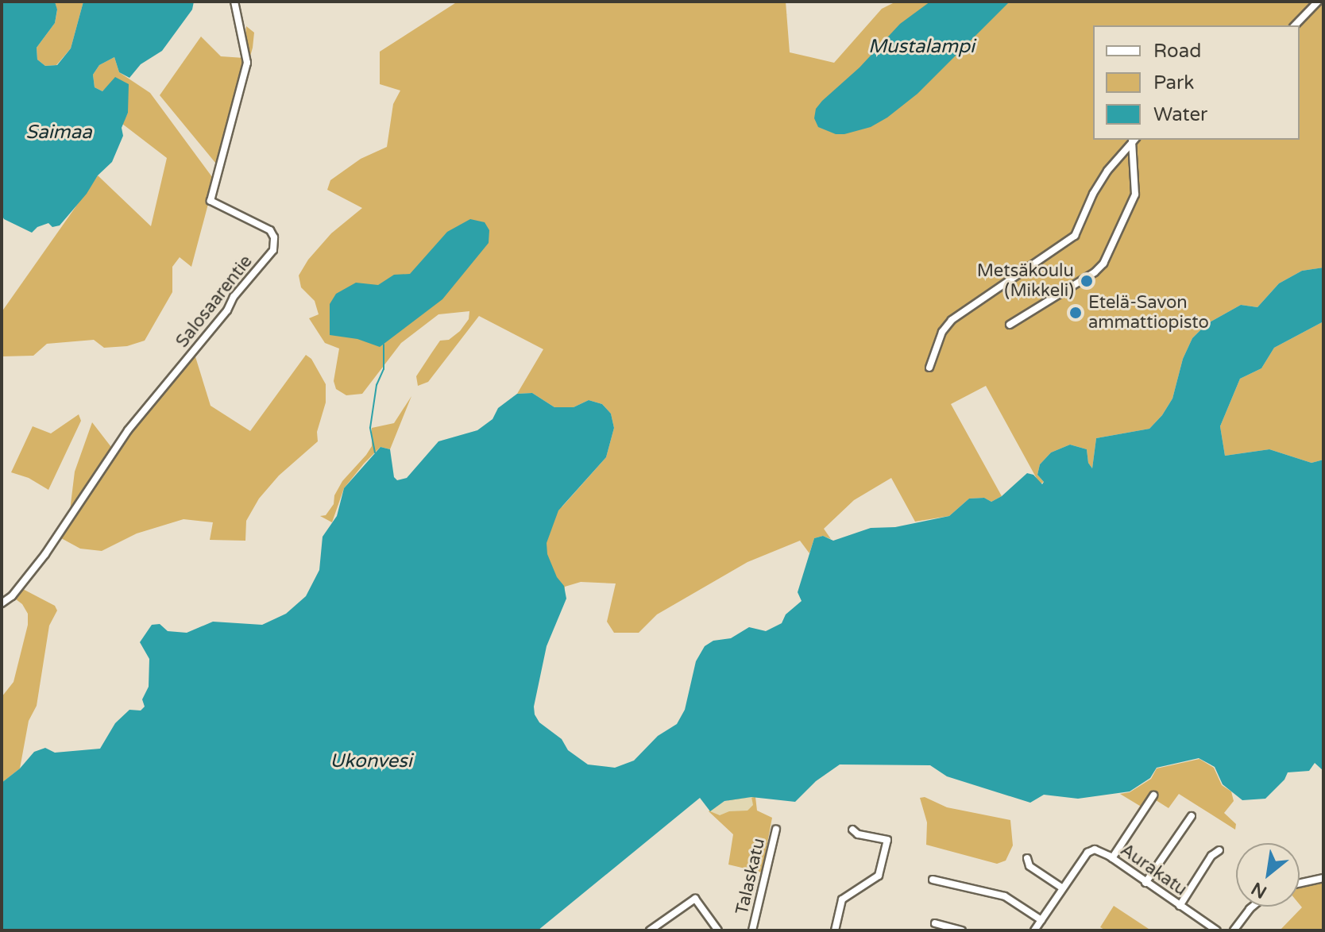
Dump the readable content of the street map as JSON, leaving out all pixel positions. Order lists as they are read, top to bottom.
{
  "streets": {
    "street": ["Salosaarentie", "Aurakatu", "Talaskatu"]
  },
  "water": ["Mustalampi", "Saimaa", "Ukonvesi"],
  "places": ["Metsäkoulu (Mikkeli)", "Etelä-Savon ammattiopisto"],
  "legend": ["Road", "Park", "Water"],
  "north": "bottom left"
}
